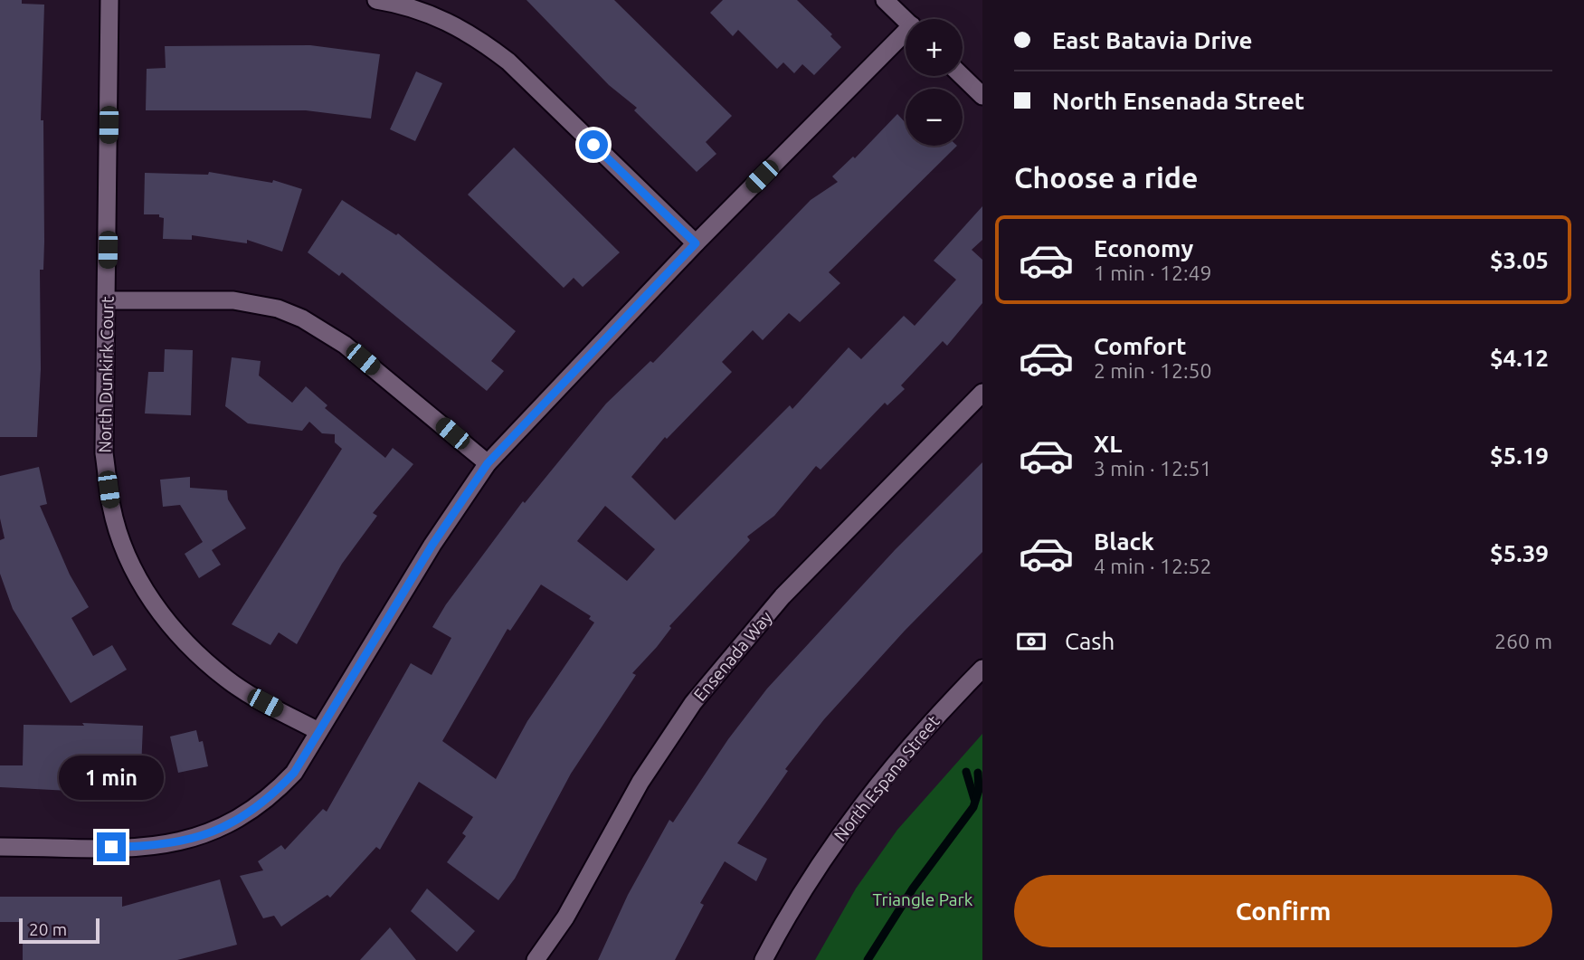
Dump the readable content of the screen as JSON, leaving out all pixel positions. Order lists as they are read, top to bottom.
{
  "streets": {
    "street": ["North Dunkirk Court", "Ensenada Way", "North Espana Street"]
  },
  "parks": ["Triangle Park"],
  "scale_bar": "20 m",
  "page": {
    "banner": ["East Batavia Drive", "North Ensenada Street"],
    "map_buttons": ["+", "−"],
    "heading": "Choose a ride",
    "list": [
      {
        "name": "Economy",
        "note": "1 min · 12:49",
        "value": "$3.05"
      },
      {
        "name": "Comfort",
        "note": "2 min · 12:50",
        "value": "$4.12"
      },
      {
        "name": "XL",
        "note": "3 min · 12:51",
        "value": "$5.19"
      },
      {
        "name": "Black",
        "note": "4 min · 12:52",
        "value": "$5.39"
      }
    ],
    "pay": ["Cash", "260 m"],
    "bubble": "1 min",
    "buttons": "Confirm",
    "scale": "20 m"
  }
}
